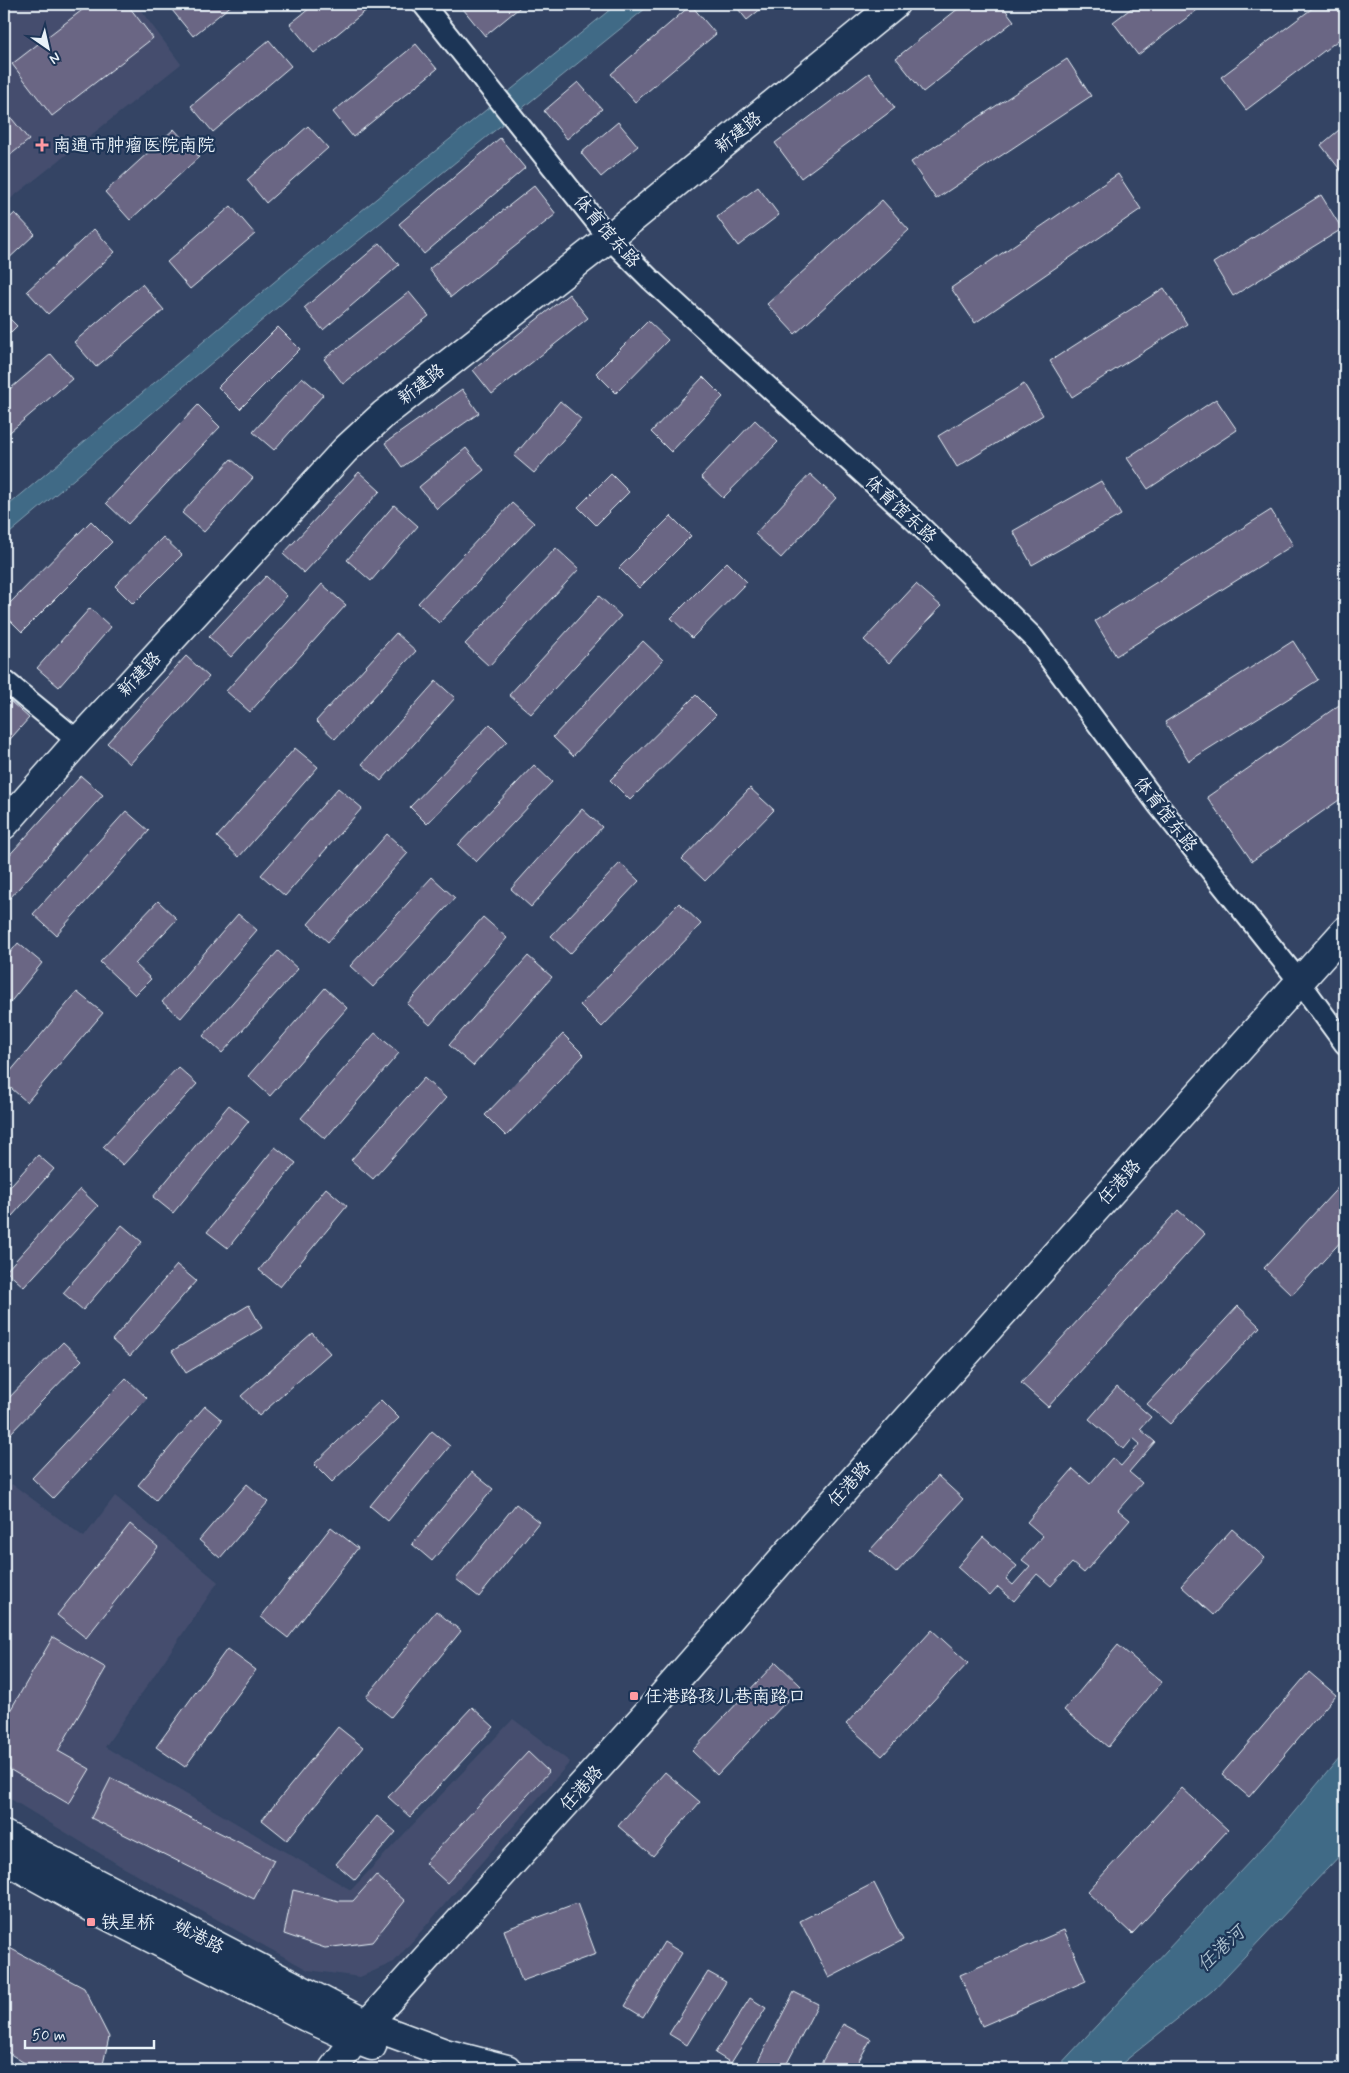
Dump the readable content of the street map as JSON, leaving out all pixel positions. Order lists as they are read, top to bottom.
{
  "streets": {
    "street": [
      "新建路",
      "体育馆东路",
      "任港路",
      "姚港路"
    ]
  },
  "crossings": [
    ["新建路", "体育馆东路"],
    ["体育馆东路", "任港路"],
    ["任港路", "姚港路"]
  ],
  "water": ["任港河"],
  "places": {
    "health": ["南通市肿瘤医院南院"],
    "transit": ["任港路孩儿巷南路口", "铁星桥"]
  },
  "scale_bar": "50 m",
  "north": "bottom right"
}
